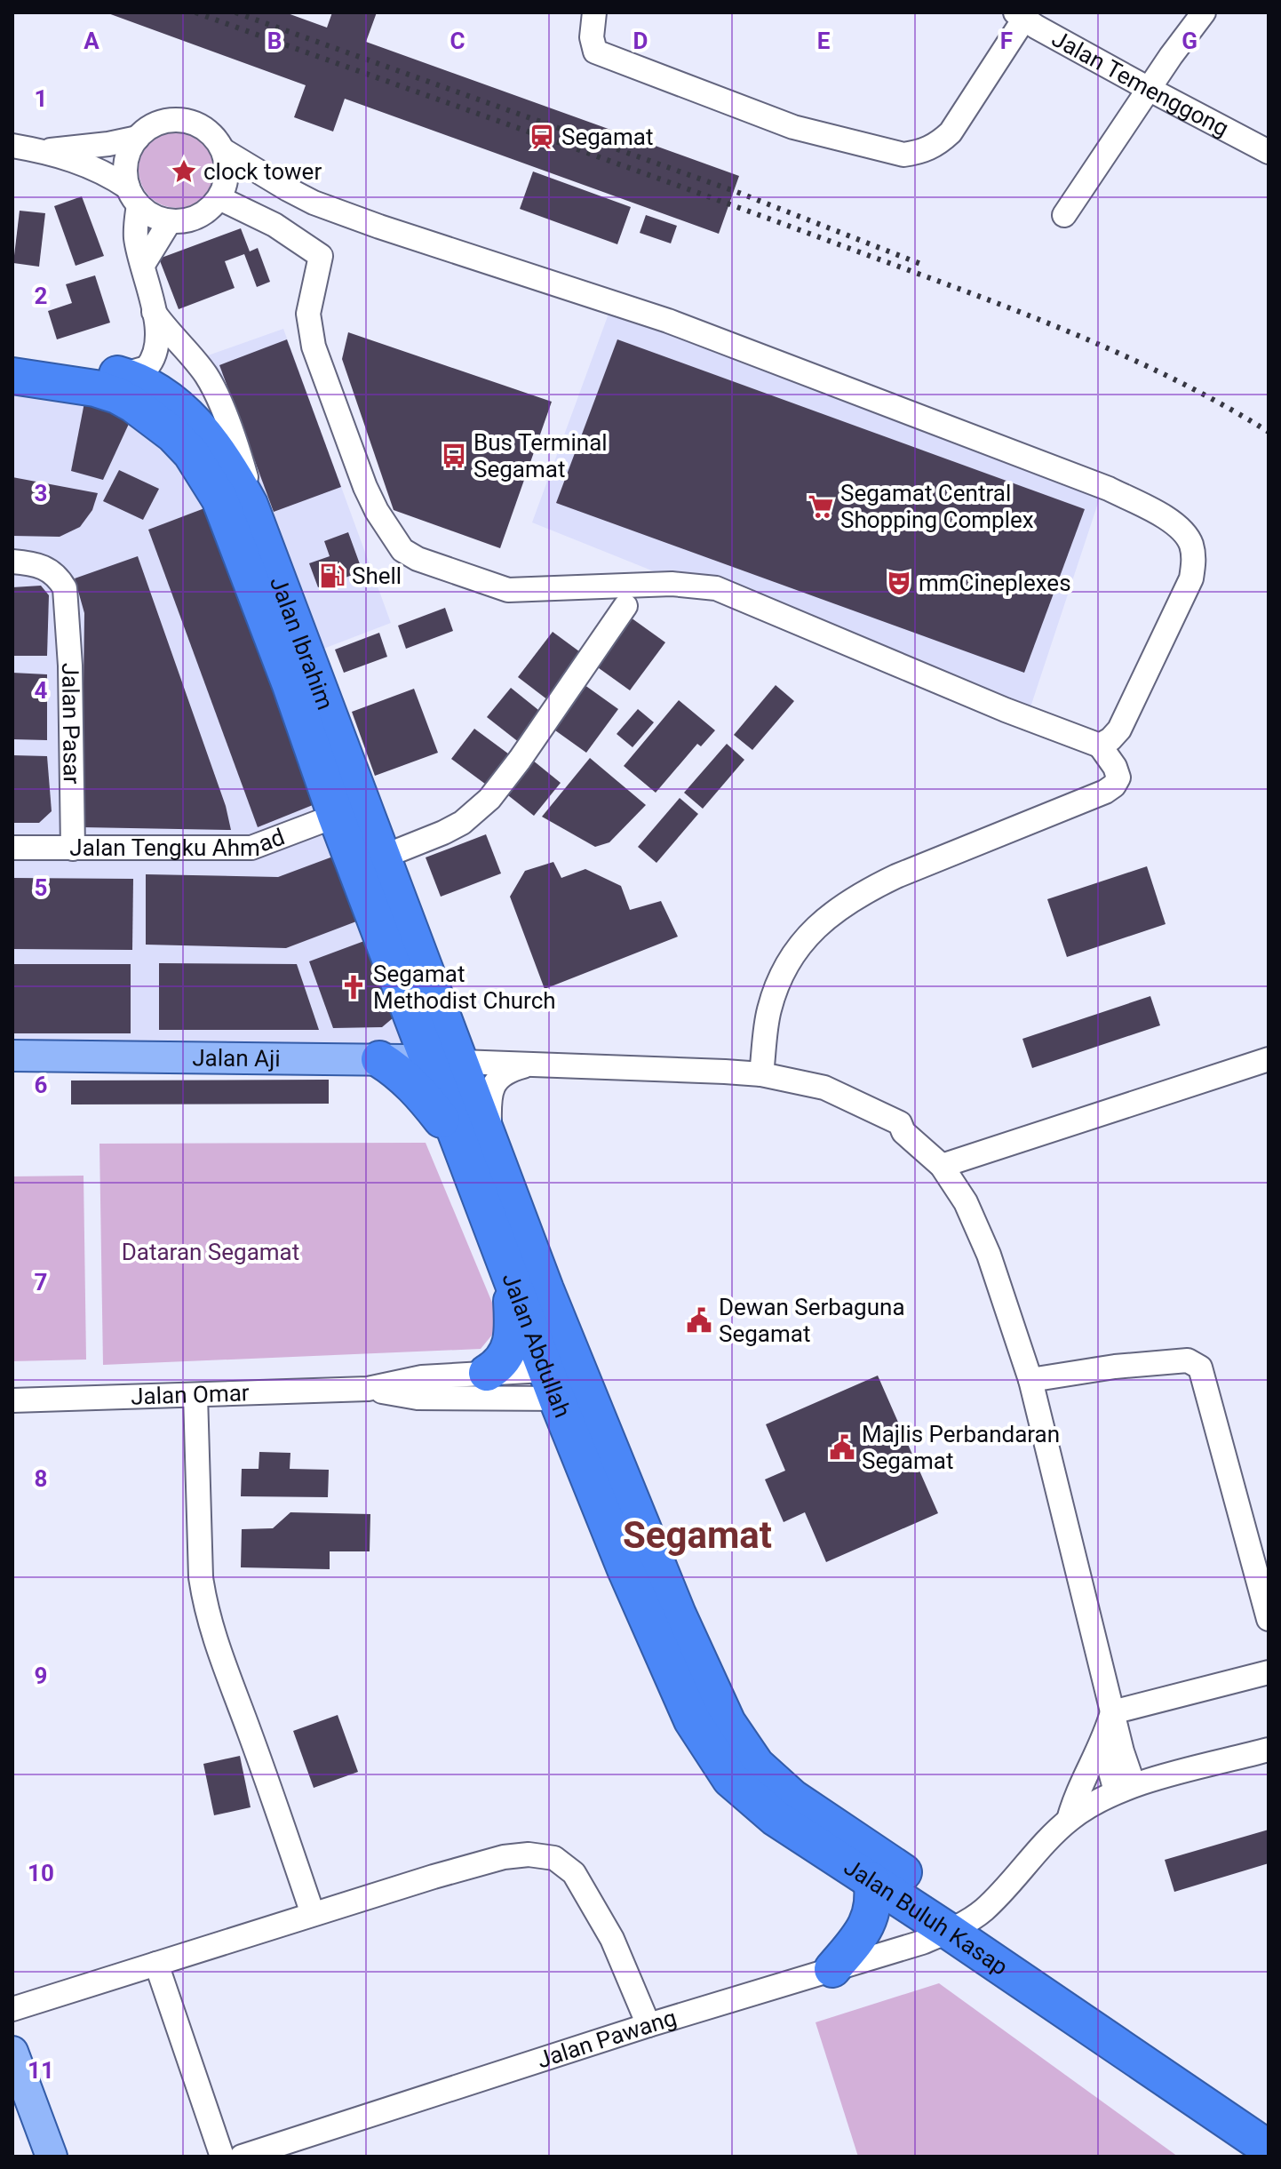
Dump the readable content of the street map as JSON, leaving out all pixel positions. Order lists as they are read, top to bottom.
{
  "streets": {
    "highway": ["Jalan Ibrahim", "Jalan Abdullah", "Jalan Buluh Kasap"],
    "main road": ["Jalan Aji"],
    "street": [
      "Jalan Temenggong",
      "Jalan Pasar",
      "Jalan Tengku Ahmad",
      "Jalan Omar",
      "Jalan Pawang"
    ]
  },
  "crossings": [
    ["Jalan Ibrahim", "Jalan Tengku Ahmad"],
    ["Jalan Ibrahim", "Jalan Aji"],
    ["Jalan Ibrahim", "Jalan Abdullah"],
    ["Jalan Pasar", "Jalan Tengku Ahmad"],
    ["Jalan Aji", "Jalan Abdullah"],
    ["Jalan Abdullah", "Jalan Omar"],
    ["Jalan Abdullah", "Jalan Buluh Kasap"],
    ["Jalan Buluh Kasap", "Jalan Pawang"]
  ],
  "districts": ["Segamat"],
  "parks": ["Dataran Segamat"],
  "places": {
    "station": ["Segamat"],
    "place": ["clock tower"],
    "bus stop": ["Bus Terminal Segamat"],
    "supermarket": ["Segamat Central Shopping Complex"],
    "fuel station": ["Shell"],
    "theatre": ["mmCineplexes"],
    "church": ["Segamat Methodist Church"],
    "public building": ["Dewan Serbaguna Segamat", "Majlis Perbandaran Segamat"]
  },
  "grid": {
    "columns": [
      "A",
      "B",
      "C",
      "D",
      "E",
      "F",
      "G"
    ],
    "rows": [
      "1",
      "2",
      "3",
      "4",
      "5",
      "6",
      "7",
      "8",
      "9",
      "10",
      "11"
    ]
  }
}
